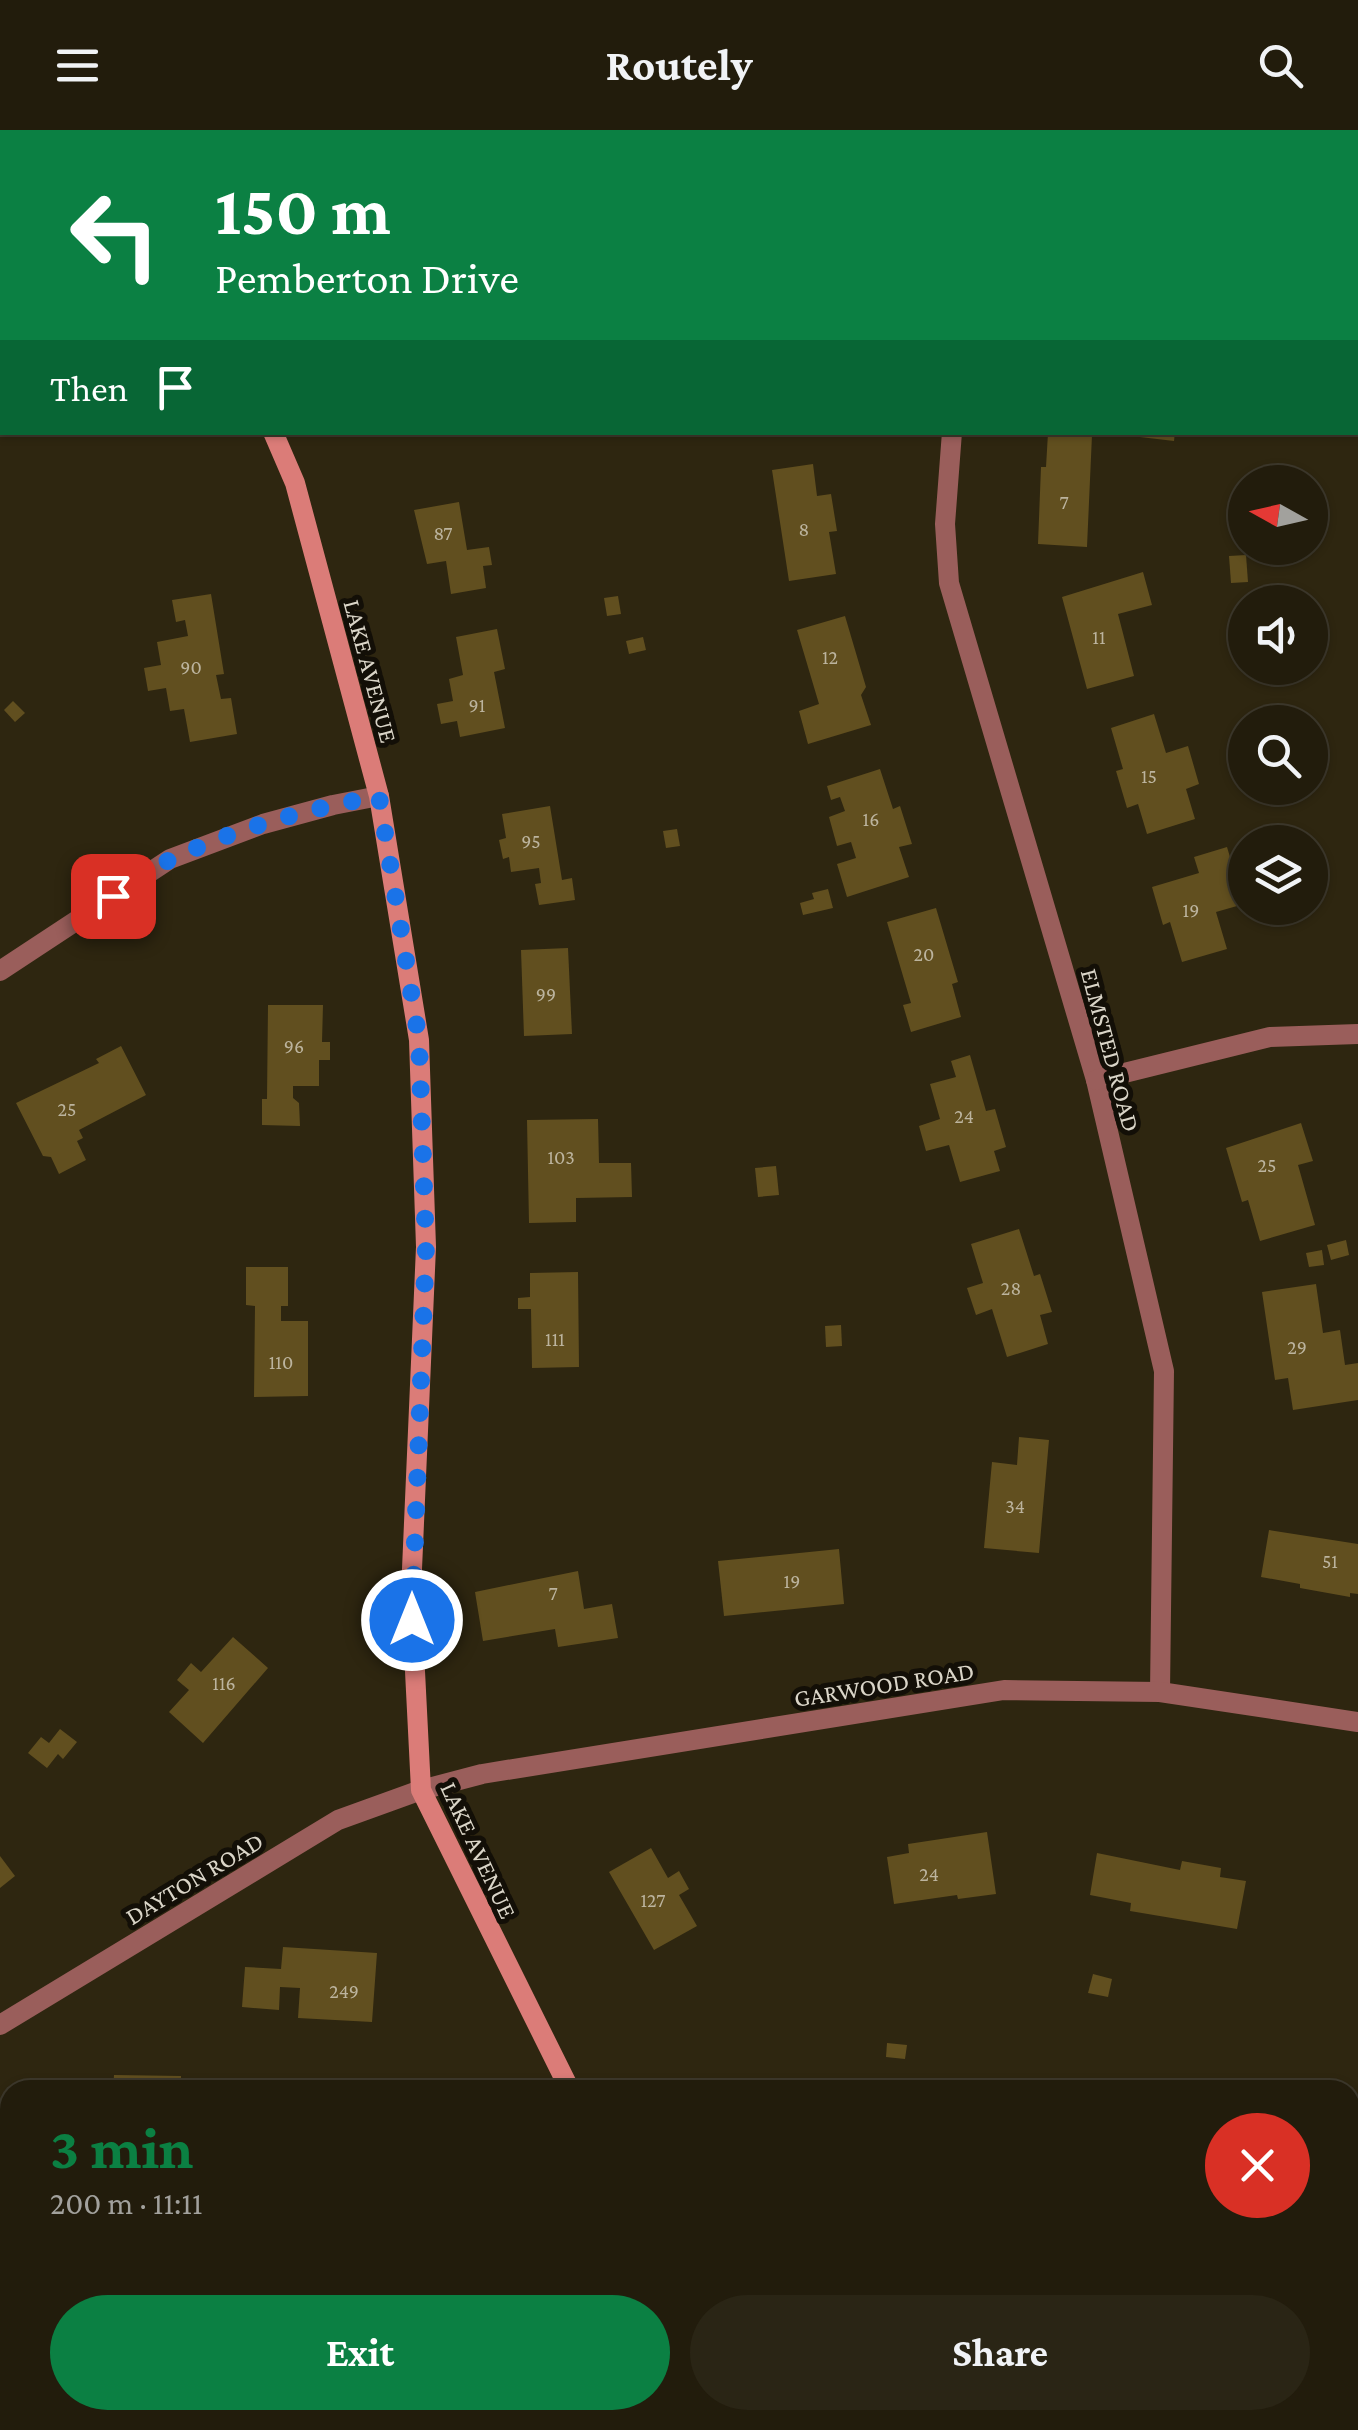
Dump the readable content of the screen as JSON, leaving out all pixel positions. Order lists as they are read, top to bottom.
{
  "streets": {
    "street": [
      "LAKE AVENUE",
      "ELMSTED ROAD",
      "GARWOOD ROAD",
      "DAYTON ROAD"
    ]
  },
  "crossings": [
    ["LAKE AVENUE", "GARWOOD ROAD"],
    ["LAKE AVENUE", "DAYTON ROAD"],
    ["ELMSTED ROAD", "GARWOOD ROAD"],
    ["GARWOOD ROAD", "DAYTON ROAD"]
  ],
  "house_numbers": [
    "7",
    "8",
    "87",
    "11",
    "12",
    "90",
    "91",
    "15",
    "16",
    "95",
    "19",
    "20",
    "99",
    "96",
    "25",
    "24",
    "103",
    "25",
    "28",
    "111",
    "29",
    "110",
    "34",
    "51",
    "19",
    "7",
    "116",
    "24",
    "127",
    "249"
  ],
  "north": "left",
  "page": {
    "header": "Routely",
    "turn": ["150 m", "Pemberton Drive"],
    "then": "Then",
    "heading": ["3 min", "200 m · 11:11"],
    "buttons": ["Exit", "Share"]
  }
}
